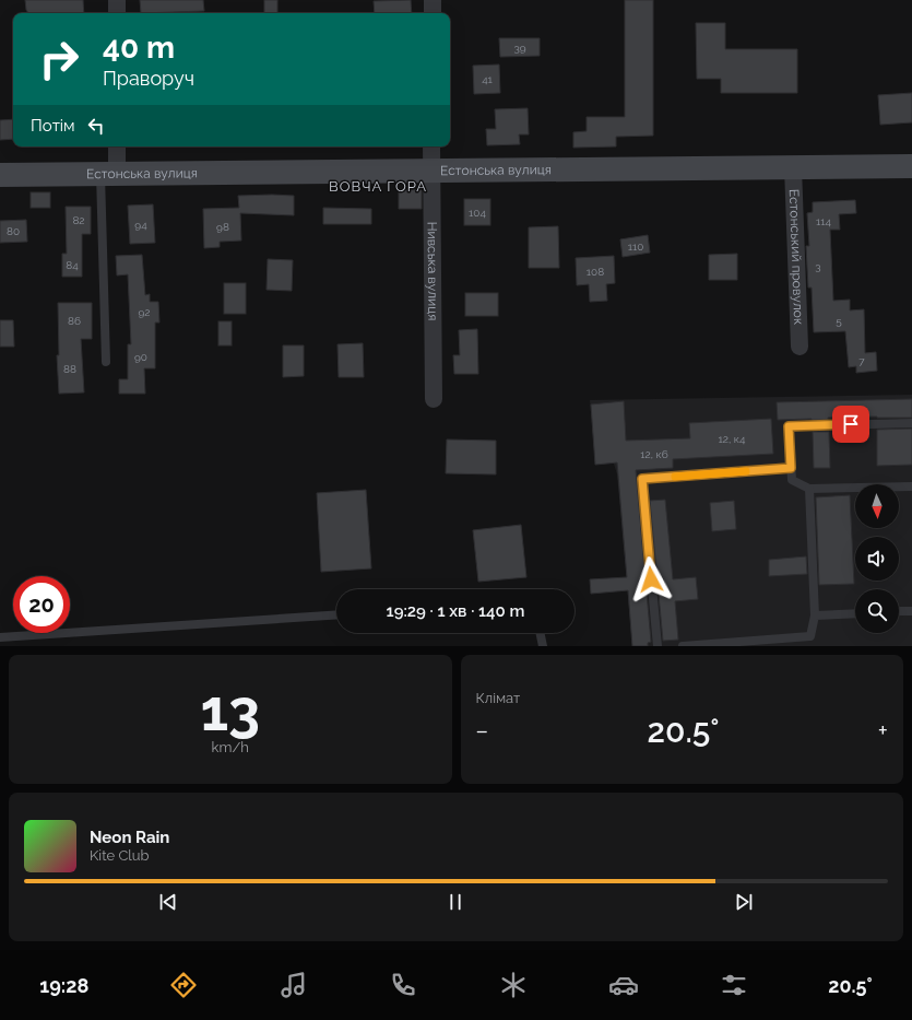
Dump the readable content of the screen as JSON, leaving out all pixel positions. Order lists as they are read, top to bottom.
{
  "streets": {
    "street": ["Естонська вулиця", "Естонський провулок", "Нивська вулиця"]
  },
  "crossings": [
    ["Естонська вулиця", "Естонський провулок"],
    ["Естонська вулиця", "Нивська вулиця"]
  ],
  "districts": ["ВОВЧА ГОРА"],
  "house_numbers": [
    "39",
    "41",
    "104",
    "82",
    "114",
    "94",
    "98",
    "80",
    "110",
    "84",
    "3",
    "108",
    "92",
    "86",
    "5",
    "90",
    "7",
    "88",
    "12, к4",
    "12, к6"
  ],
  "north": "bottom",
  "page": {
    "turn": ["40 m", "Праворуч"],
    "then": "Потім",
    "limit": "20",
    "trip": "19:29 · 1 хв · 140 m",
    "tile": [
      ["13", "km/h"],
      "Клімат"
    ],
    "heat": ["−", "20.5°", "+"],
    "song": ["Neon Rain", "Kite Club"],
    "tabs": ["19:28", "20.5°"]
  }
}
